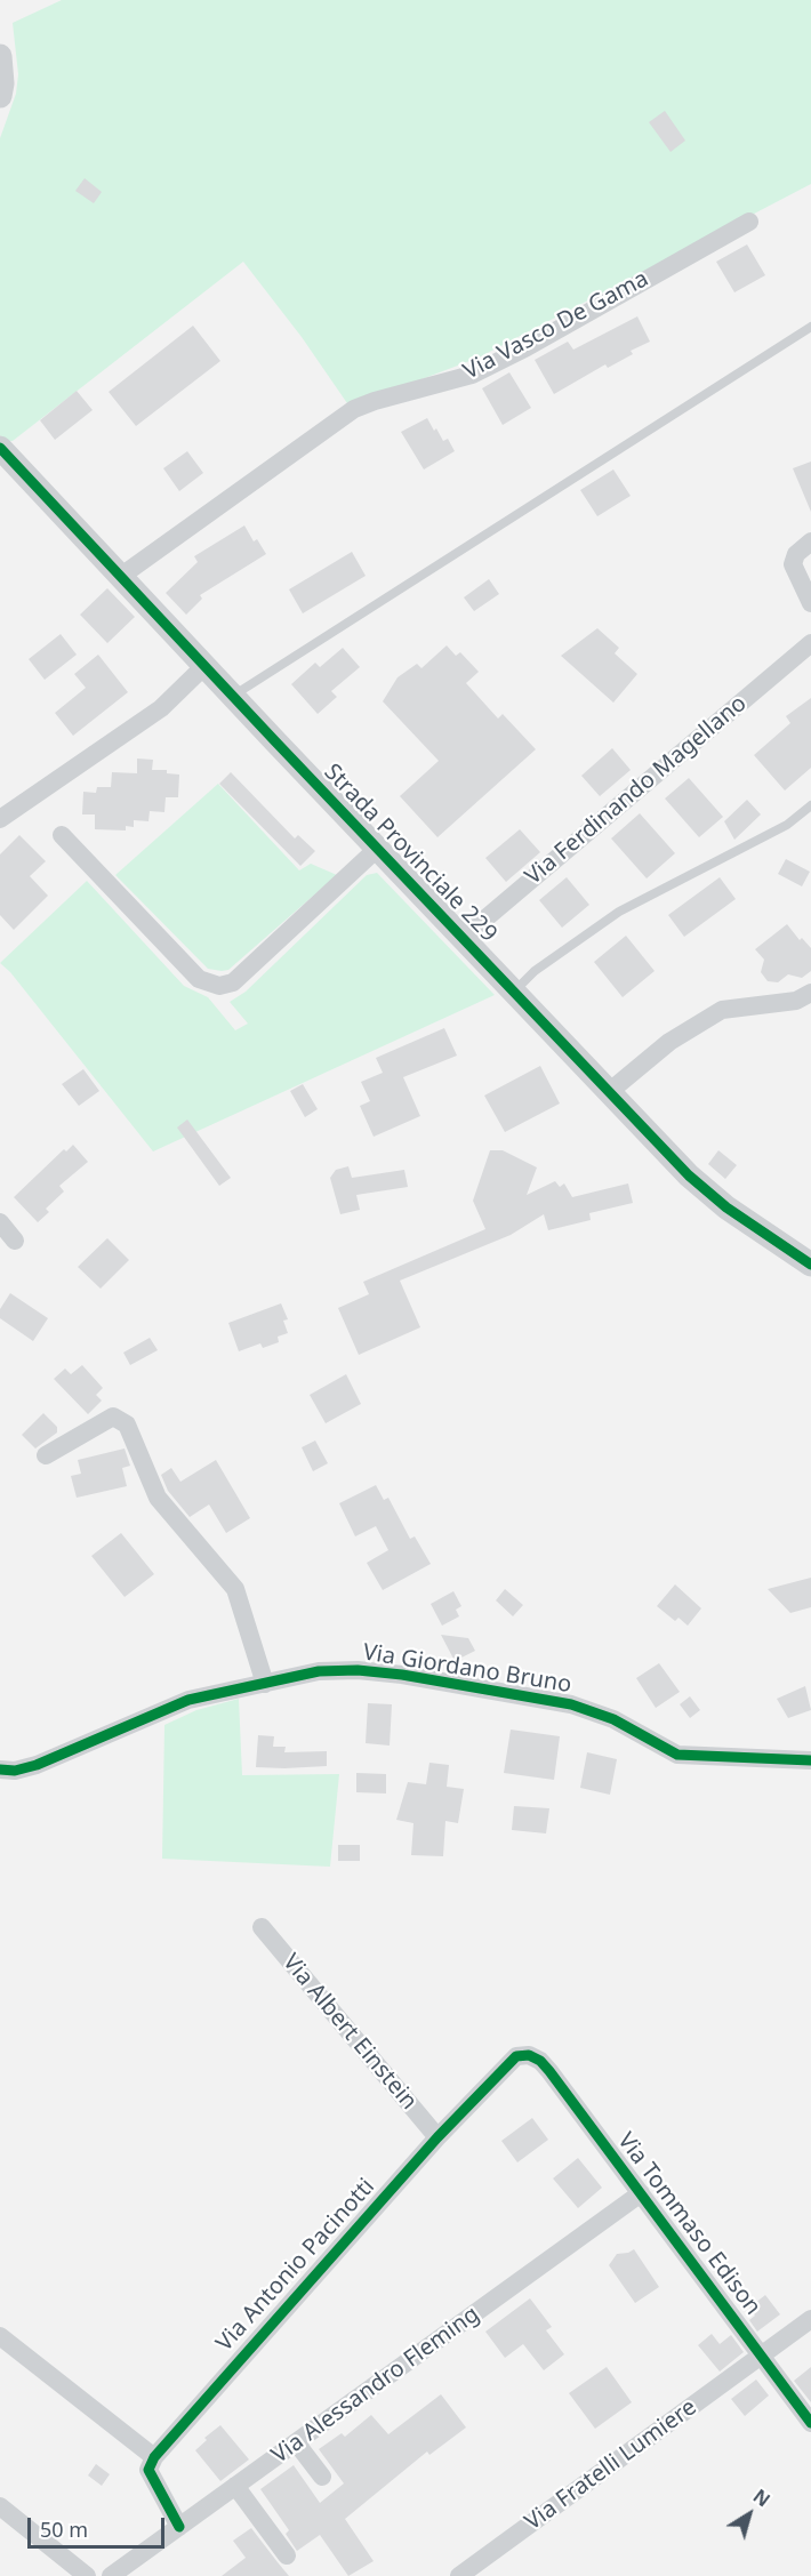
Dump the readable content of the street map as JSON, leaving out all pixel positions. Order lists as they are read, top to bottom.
{
  "streets": {
    "street": [
      "Via Vasco De Gama",
      "Via Ferdinando Magellano",
      "Strada Provinciale 229",
      "Via Giordano Bruno",
      "Via Albert Einstein",
      "Via Tommaso Edison",
      "Via Antonio Pacinotti",
      "Via Alessandro Fleming",
      "Via Fratelli Lumiere"
    ]
  },
  "crossings": [
    ["Via Vasco De Gama", "Strada Provinciale 229"],
    ["Via Ferdinando Magellano", "Strada Provinciale 229"],
    ["Via Albert Einstein", "Via Antonio Pacinotti"],
    ["Via Tommaso Edison", "Via Antonio Pacinotti"],
    ["Via Tommaso Edison", "Via Alessandro Fleming"],
    ["Via Tommaso Edison", "Via Fratelli Lumiere"]
  ],
  "scale_bar": "50 m",
  "north": "top right"
}
